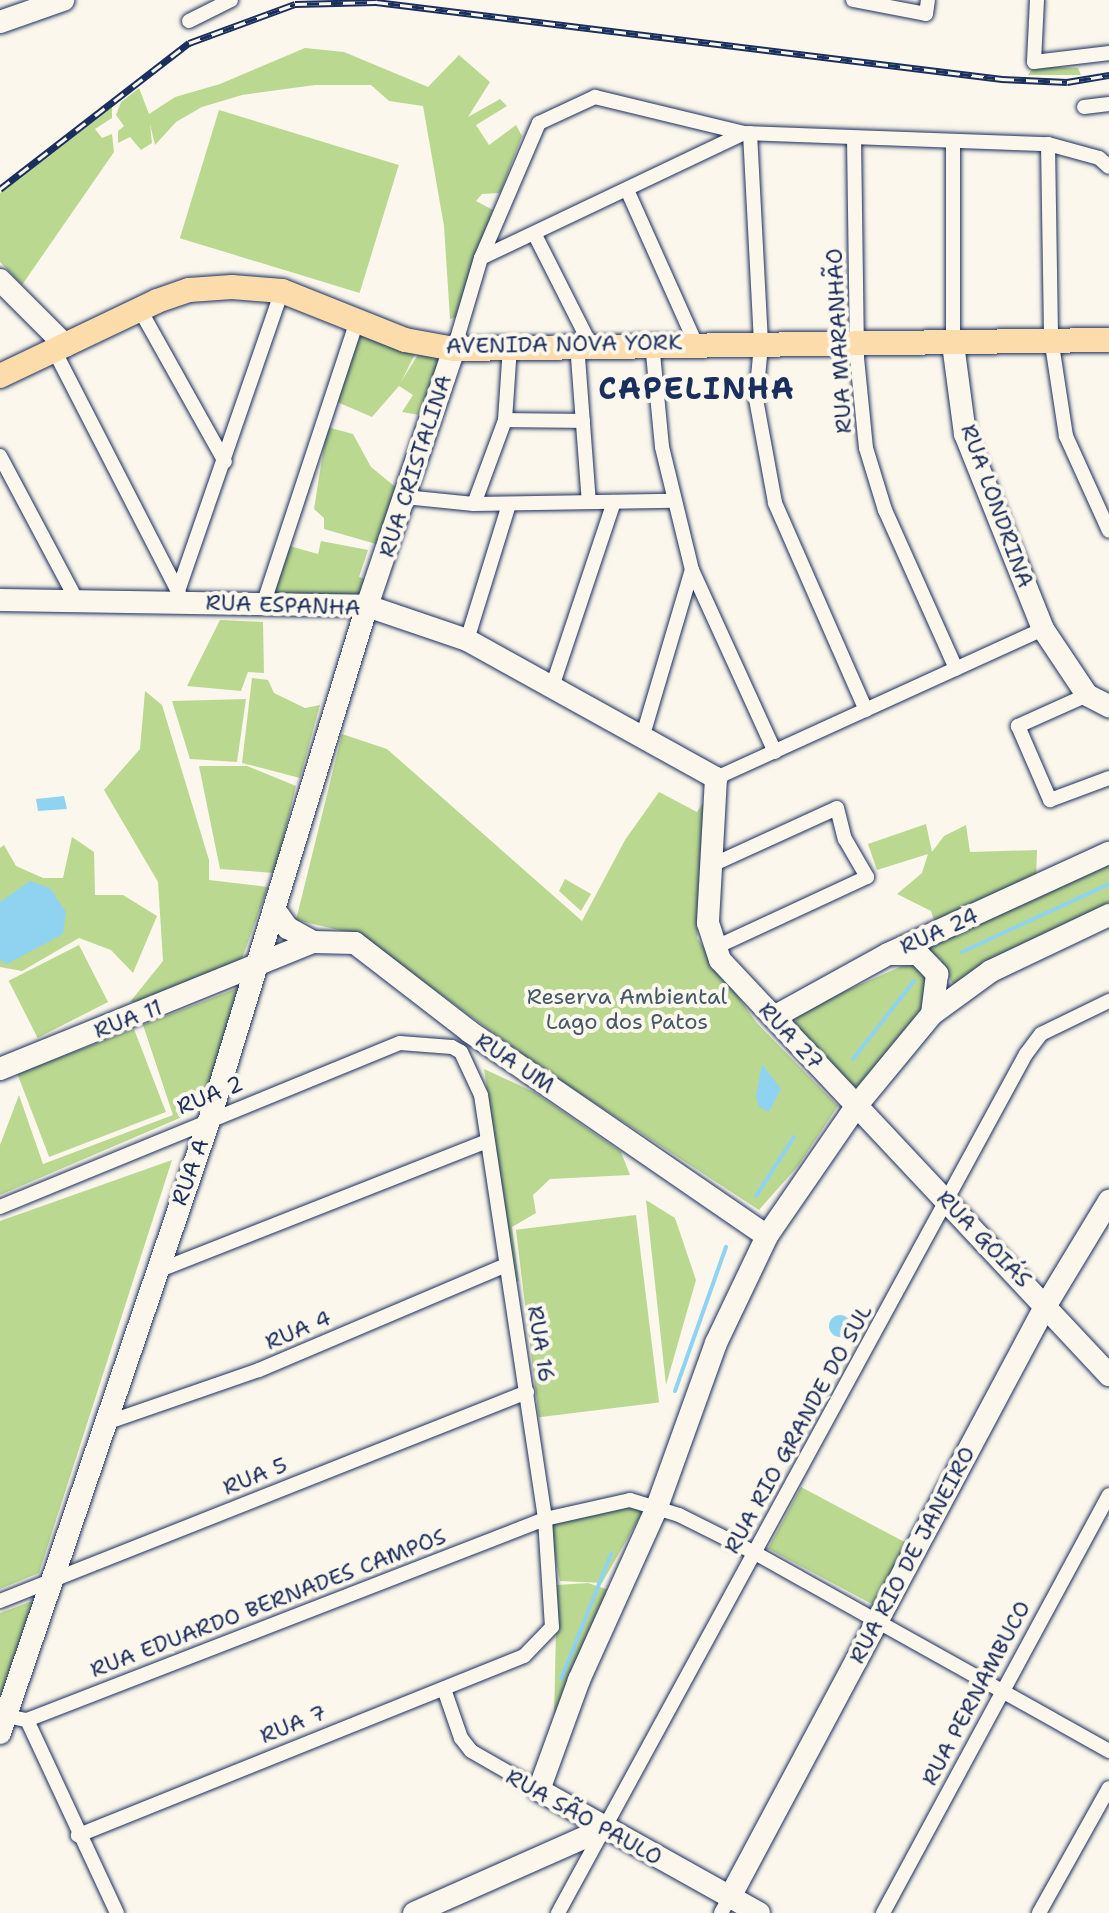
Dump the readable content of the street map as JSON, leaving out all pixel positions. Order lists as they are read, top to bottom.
{
  "streets": {
    "main road": ["AVENIDA NOVA YORK"],
    "street": [
      "RUA MARANHÃO",
      "RUA CRISTALINA",
      "RUA LONDRINA",
      "RUA ESPANHA",
      "RUA 24",
      "RUA 11",
      "RUA 27",
      "RUA UM",
      "RUA 2",
      "RUA A",
      "RUA GOIÁS",
      "RUA 4",
      "RUA 16",
      "RUA RIO GRANDE DO SUL",
      "RUA 5",
      "RUA RIO DE JANEIRO",
      "RUA EDUARDO BERNADES CAMPOS",
      "RUA PERNAMBUCO",
      "RUA 7",
      "RUA SÃO PAULO"
    ]
  },
  "crossings": [
    ["RUA MARANHÃO", "AVENIDA NOVA YORK"],
    ["RUA MARANHÃO", "RUA CRISTALINA"],
    ["AVENIDA NOVA YORK", "RUA CRISTALINA"],
    ["AVENIDA NOVA YORK", "RUA LONDRINA"],
    ["RUA CRISTALINA", "RUA LONDRINA"],
    ["RUA CRISTALINA", "RUA ESPANHA"],
    ["RUA CRISTALINA", "RUA A"],
    ["RUA ESPANHA", "RUA A"],
    ["RUA 24", "RUA 27"],
    ["RUA 11", "RUA UM"],
    ["RUA 11", "RUA A"],
    ["RUA 27", "RUA GOIÁS"],
    ["RUA UM", "RUA 2"],
    ["RUA UM", "RUA A"],
    ["RUA UM", "RUA 16"],
    ["RUA 2", "RUA A"],
    ["RUA 2", "RUA 16"],
    ["RUA A", "RUA 4"],
    ["RUA A", "RUA 5"],
    ["RUA A", "RUA EDUARDO BERNADES CAMPOS"],
    ["RUA GOIÁS", "RUA RIO GRANDE DO SUL"],
    ["RUA GOIÁS", "RUA RIO DE JANEIRO"],
    ["RUA 4", "RUA 16"],
    ["RUA 16", "RUA 5"],
    ["RUA 16", "RUA EDUARDO BERNADES CAMPOS"],
    ["RUA 16", "RUA 7"],
    ["RUA RIO GRANDE DO SUL", "RUA EDUARDO BERNADES CAMPOS"],
    ["RUA RIO GRANDE DO SUL", "RUA SÃO PAULO"],
    ["RUA RIO DE JANEIRO", "RUA EDUARDO BERNADES CAMPOS"],
    ["RUA RIO DE JANEIRO", "RUA SÃO PAULO"],
    ["RUA EDUARDO BERNADES CAMPOS", "RUA PERNAMBUCO"],
    ["RUA 7", "RUA SÃO PAULO"]
  ],
  "districts": ["CAPELINHA"],
  "parks": ["Reserva Ambiental Lago dos Patos"]
}
